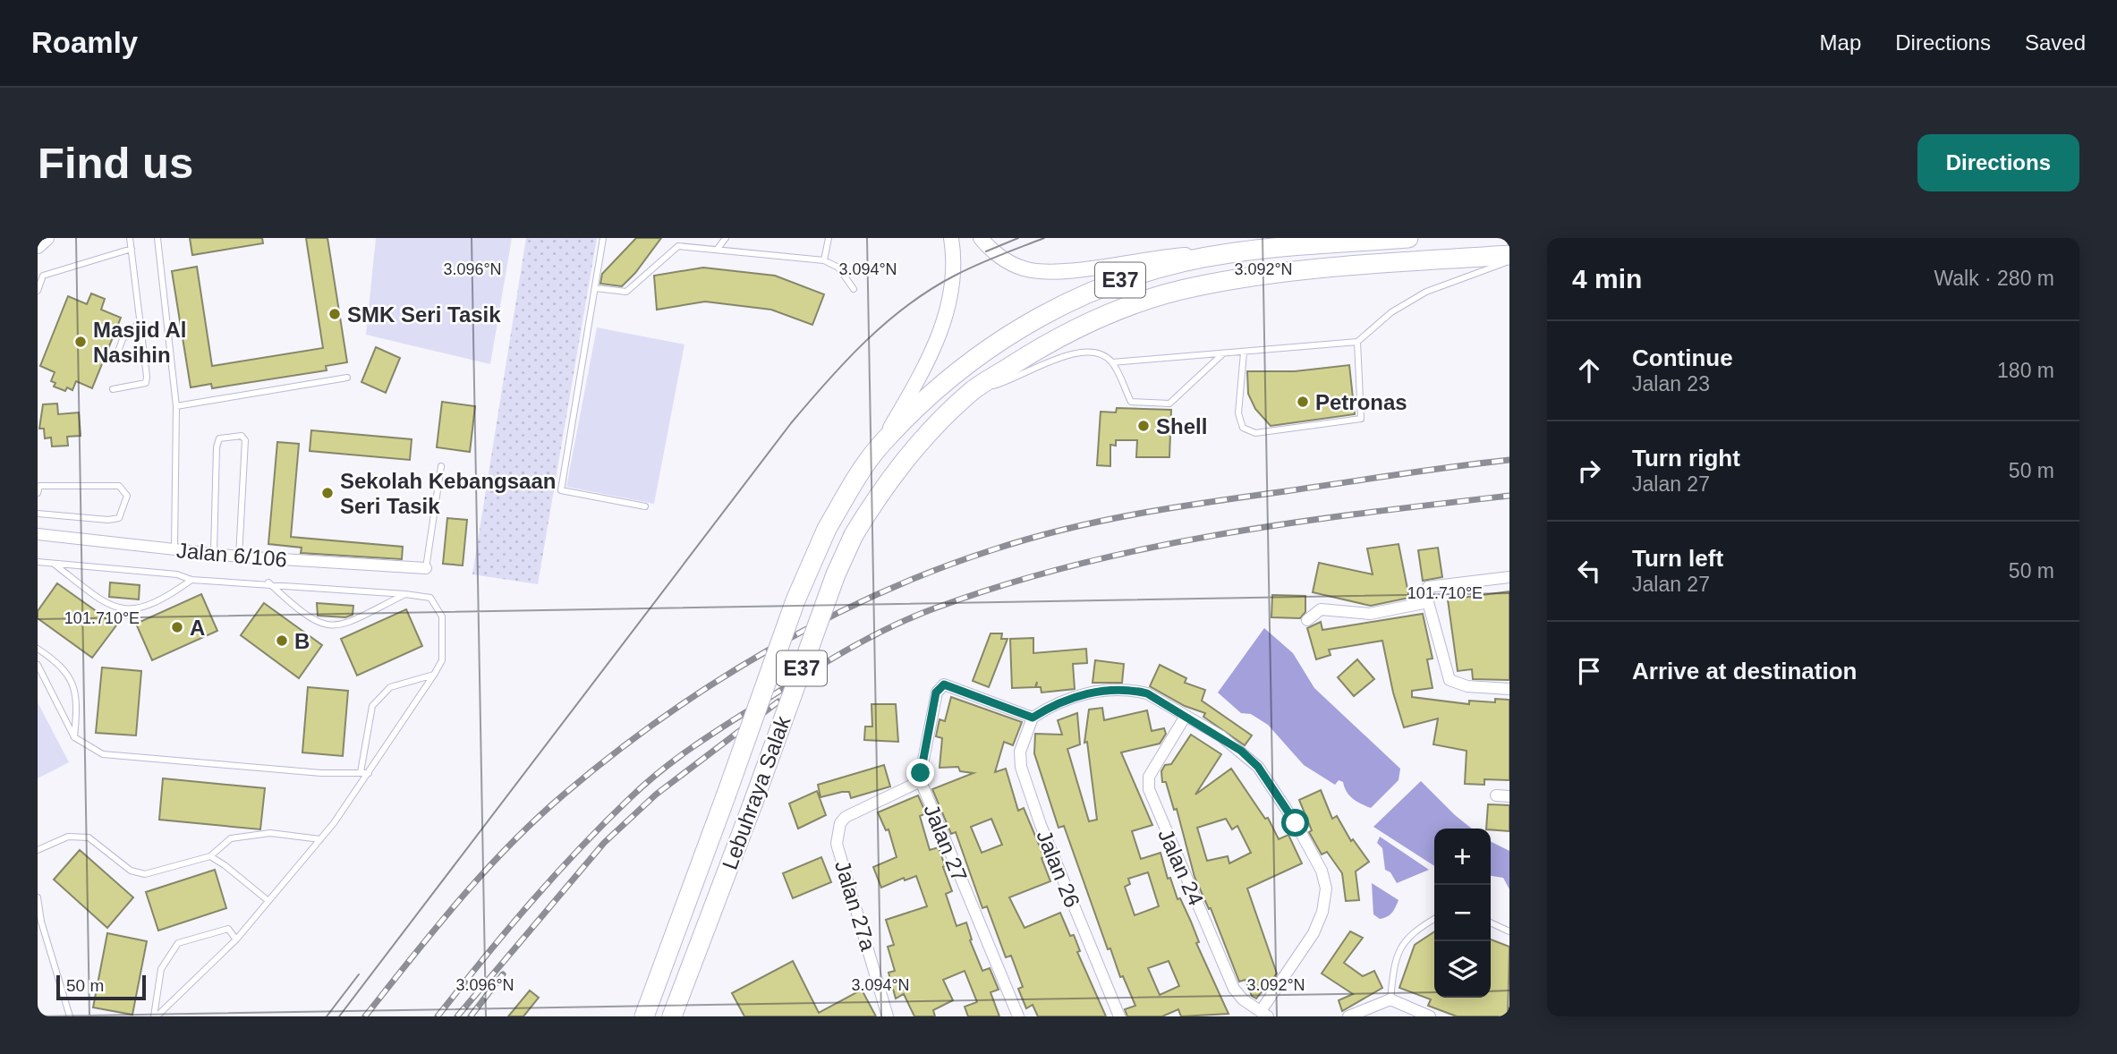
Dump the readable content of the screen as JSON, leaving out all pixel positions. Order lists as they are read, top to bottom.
{
  "streets": {
    "highway": ["E37", "Lebuhraya Salak"],
    "street": [
      "Jalan 6/106",
      "Jalan 27",
      "Jalan 24",
      "Jalan 26",
      "Jalan 27a"
    ]
  },
  "crossings": [
    ["Jalan 27", "Jalan 26"],
    ["Jalan 27", "Jalan 27a"]
  ],
  "places": [
    "SMK Seri Tasik",
    "Masjid Al Nasihin",
    "Petronas",
    "Shell",
    "Sekolah Kebangsaan Seri Tasik",
    "A",
    "B"
  ],
  "scale_bar": "50 m",
  "page": {
    "header": "Roamly",
    "nav": ["Map", "Directions", "Saved"],
    "buttons": "Directions",
    "title": "Find us",
    "heading": ["4 min", "Walk · 280 m"],
    "list": [
      ["Continue", "Jalan 23", "180 m"],
      ["Turn right", "Jalan 27", "50 m"],
      ["Turn left", "Jalan 27", "50 m"],
      "Arrive at destination"
    ],
    "map_buttons": ["+", "−"],
    "scale": "50 m"
  },
  "coordinates": [
    "3.096°N",
    "3.094°N",
    "3.092°N",
    "101.710°E"
  ]
}
